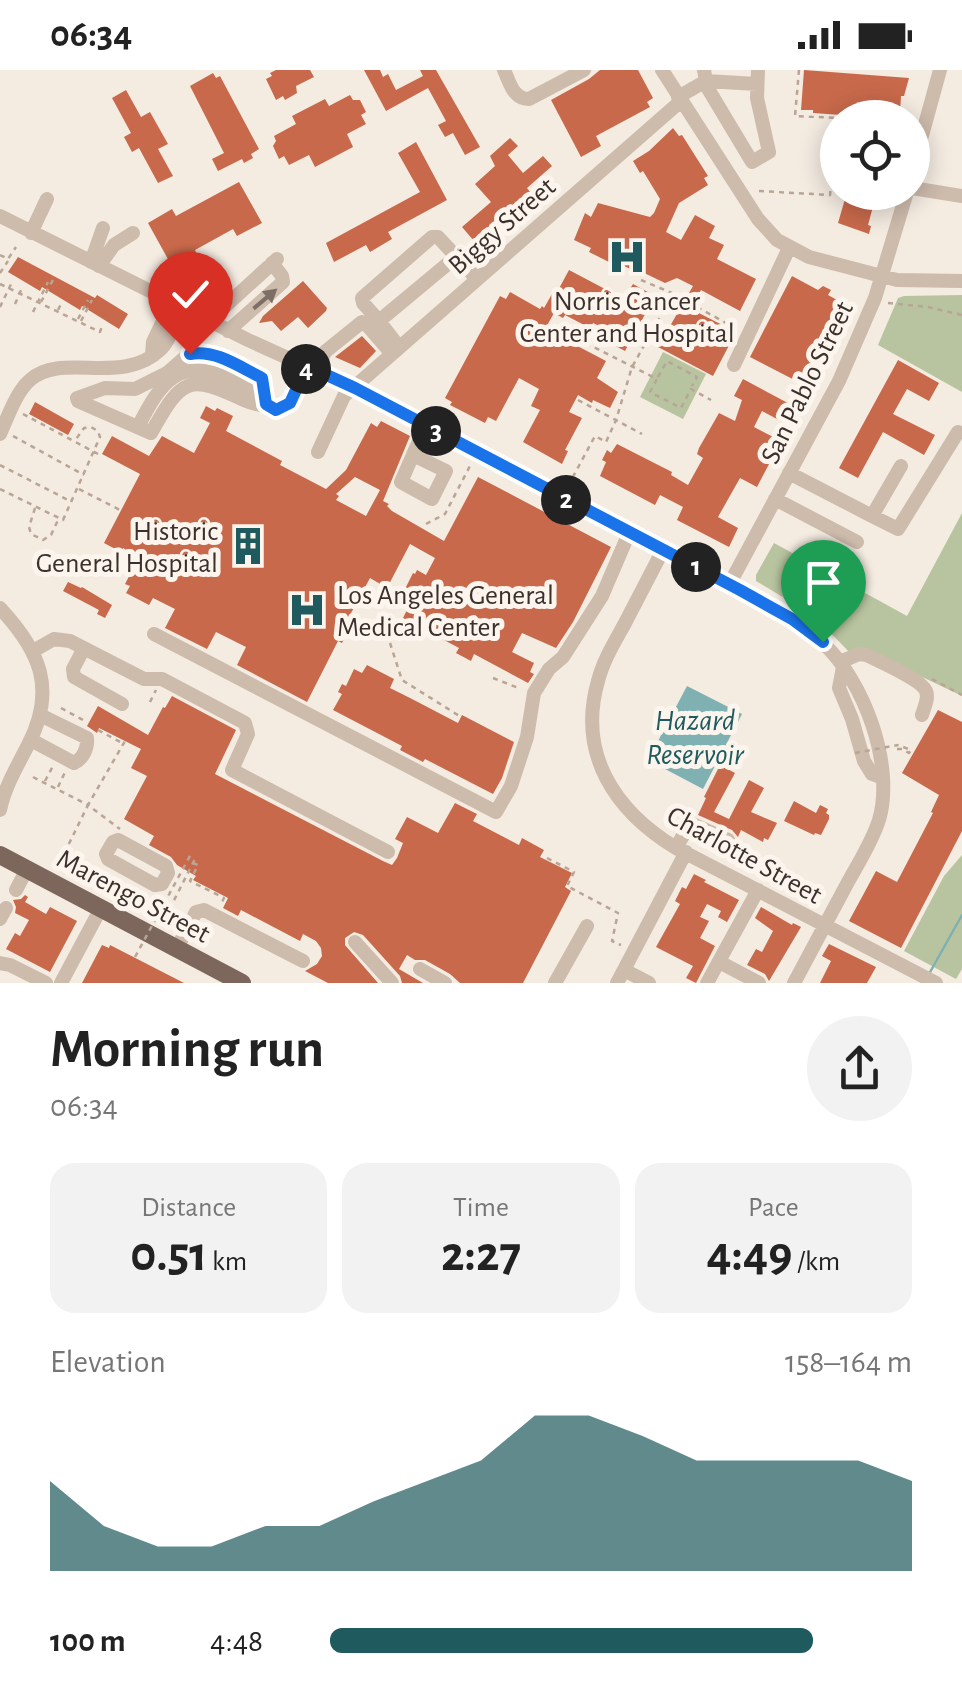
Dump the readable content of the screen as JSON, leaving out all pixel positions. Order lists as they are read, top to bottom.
{
  "streets": {
    "main road": ["Marengo Street"],
    "street": ["Biggy Street", "San Pablo Street", "Charlotte Street"]
  },
  "crossings": [
    ["San Pablo Street", "Charlotte Street"]
  ],
  "water": ["Hazard Reservoir"],
  "places": {
    "hospital": ["Norris Cancer Center and Hospital", "Los Angeles General Medical Center"],
    "building": ["Historic General Hospital"]
  },
  "page": {
    "status": "06:34",
    "pins": [
      "4",
      "3",
      "2",
      "1"
    ],
    "heading": ["Morning run", "06:34"],
    "stats": [
      ["Distance", "0.51 km"],
      ["Time", "2:27"],
      ["Pace", "4:49 /km"]
    ],
    "chart": ["Elevation", "158–164 m"],
    "list": [
      {
        "name": "100 m",
        "note": "4:48"
      }
    ]
  }
}
